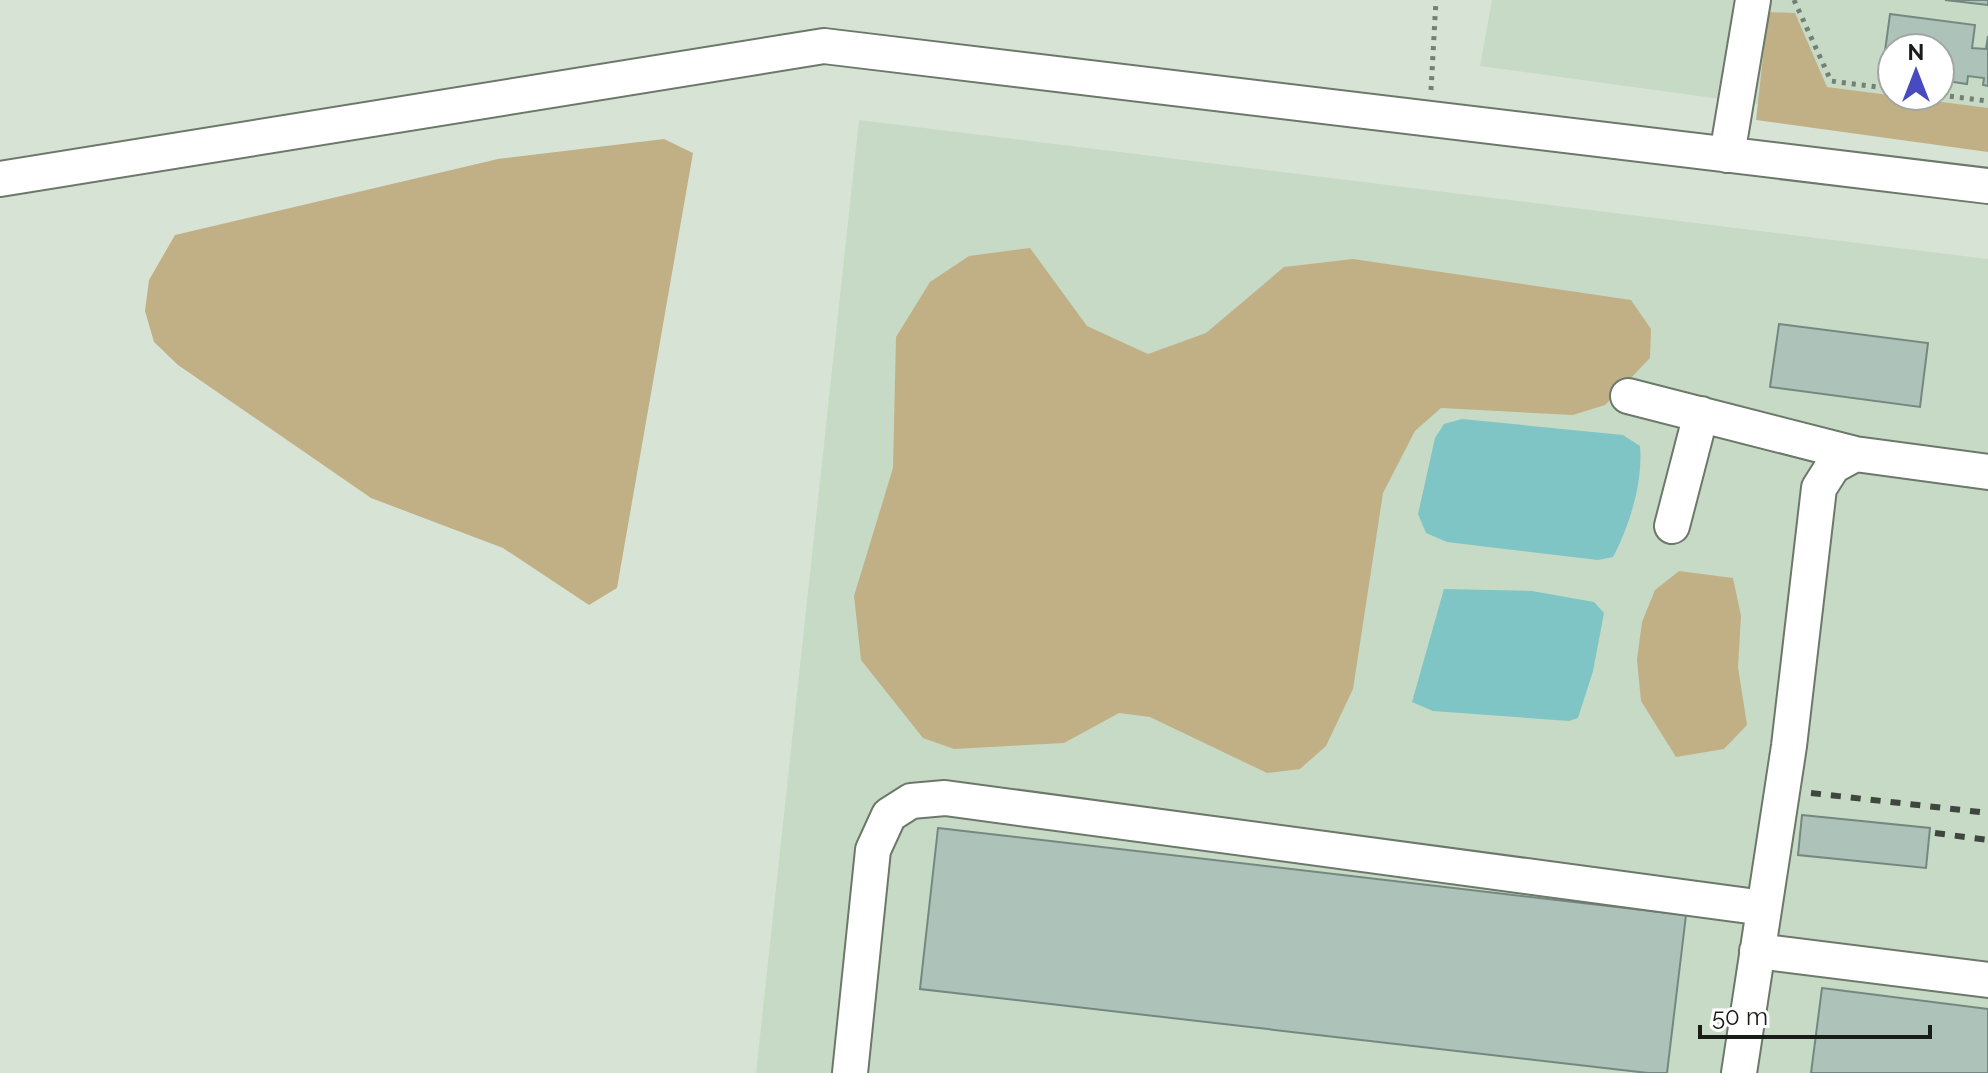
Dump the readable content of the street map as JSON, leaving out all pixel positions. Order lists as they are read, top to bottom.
{
  "scale_bar": "50 m",
  "north": "top"
}
